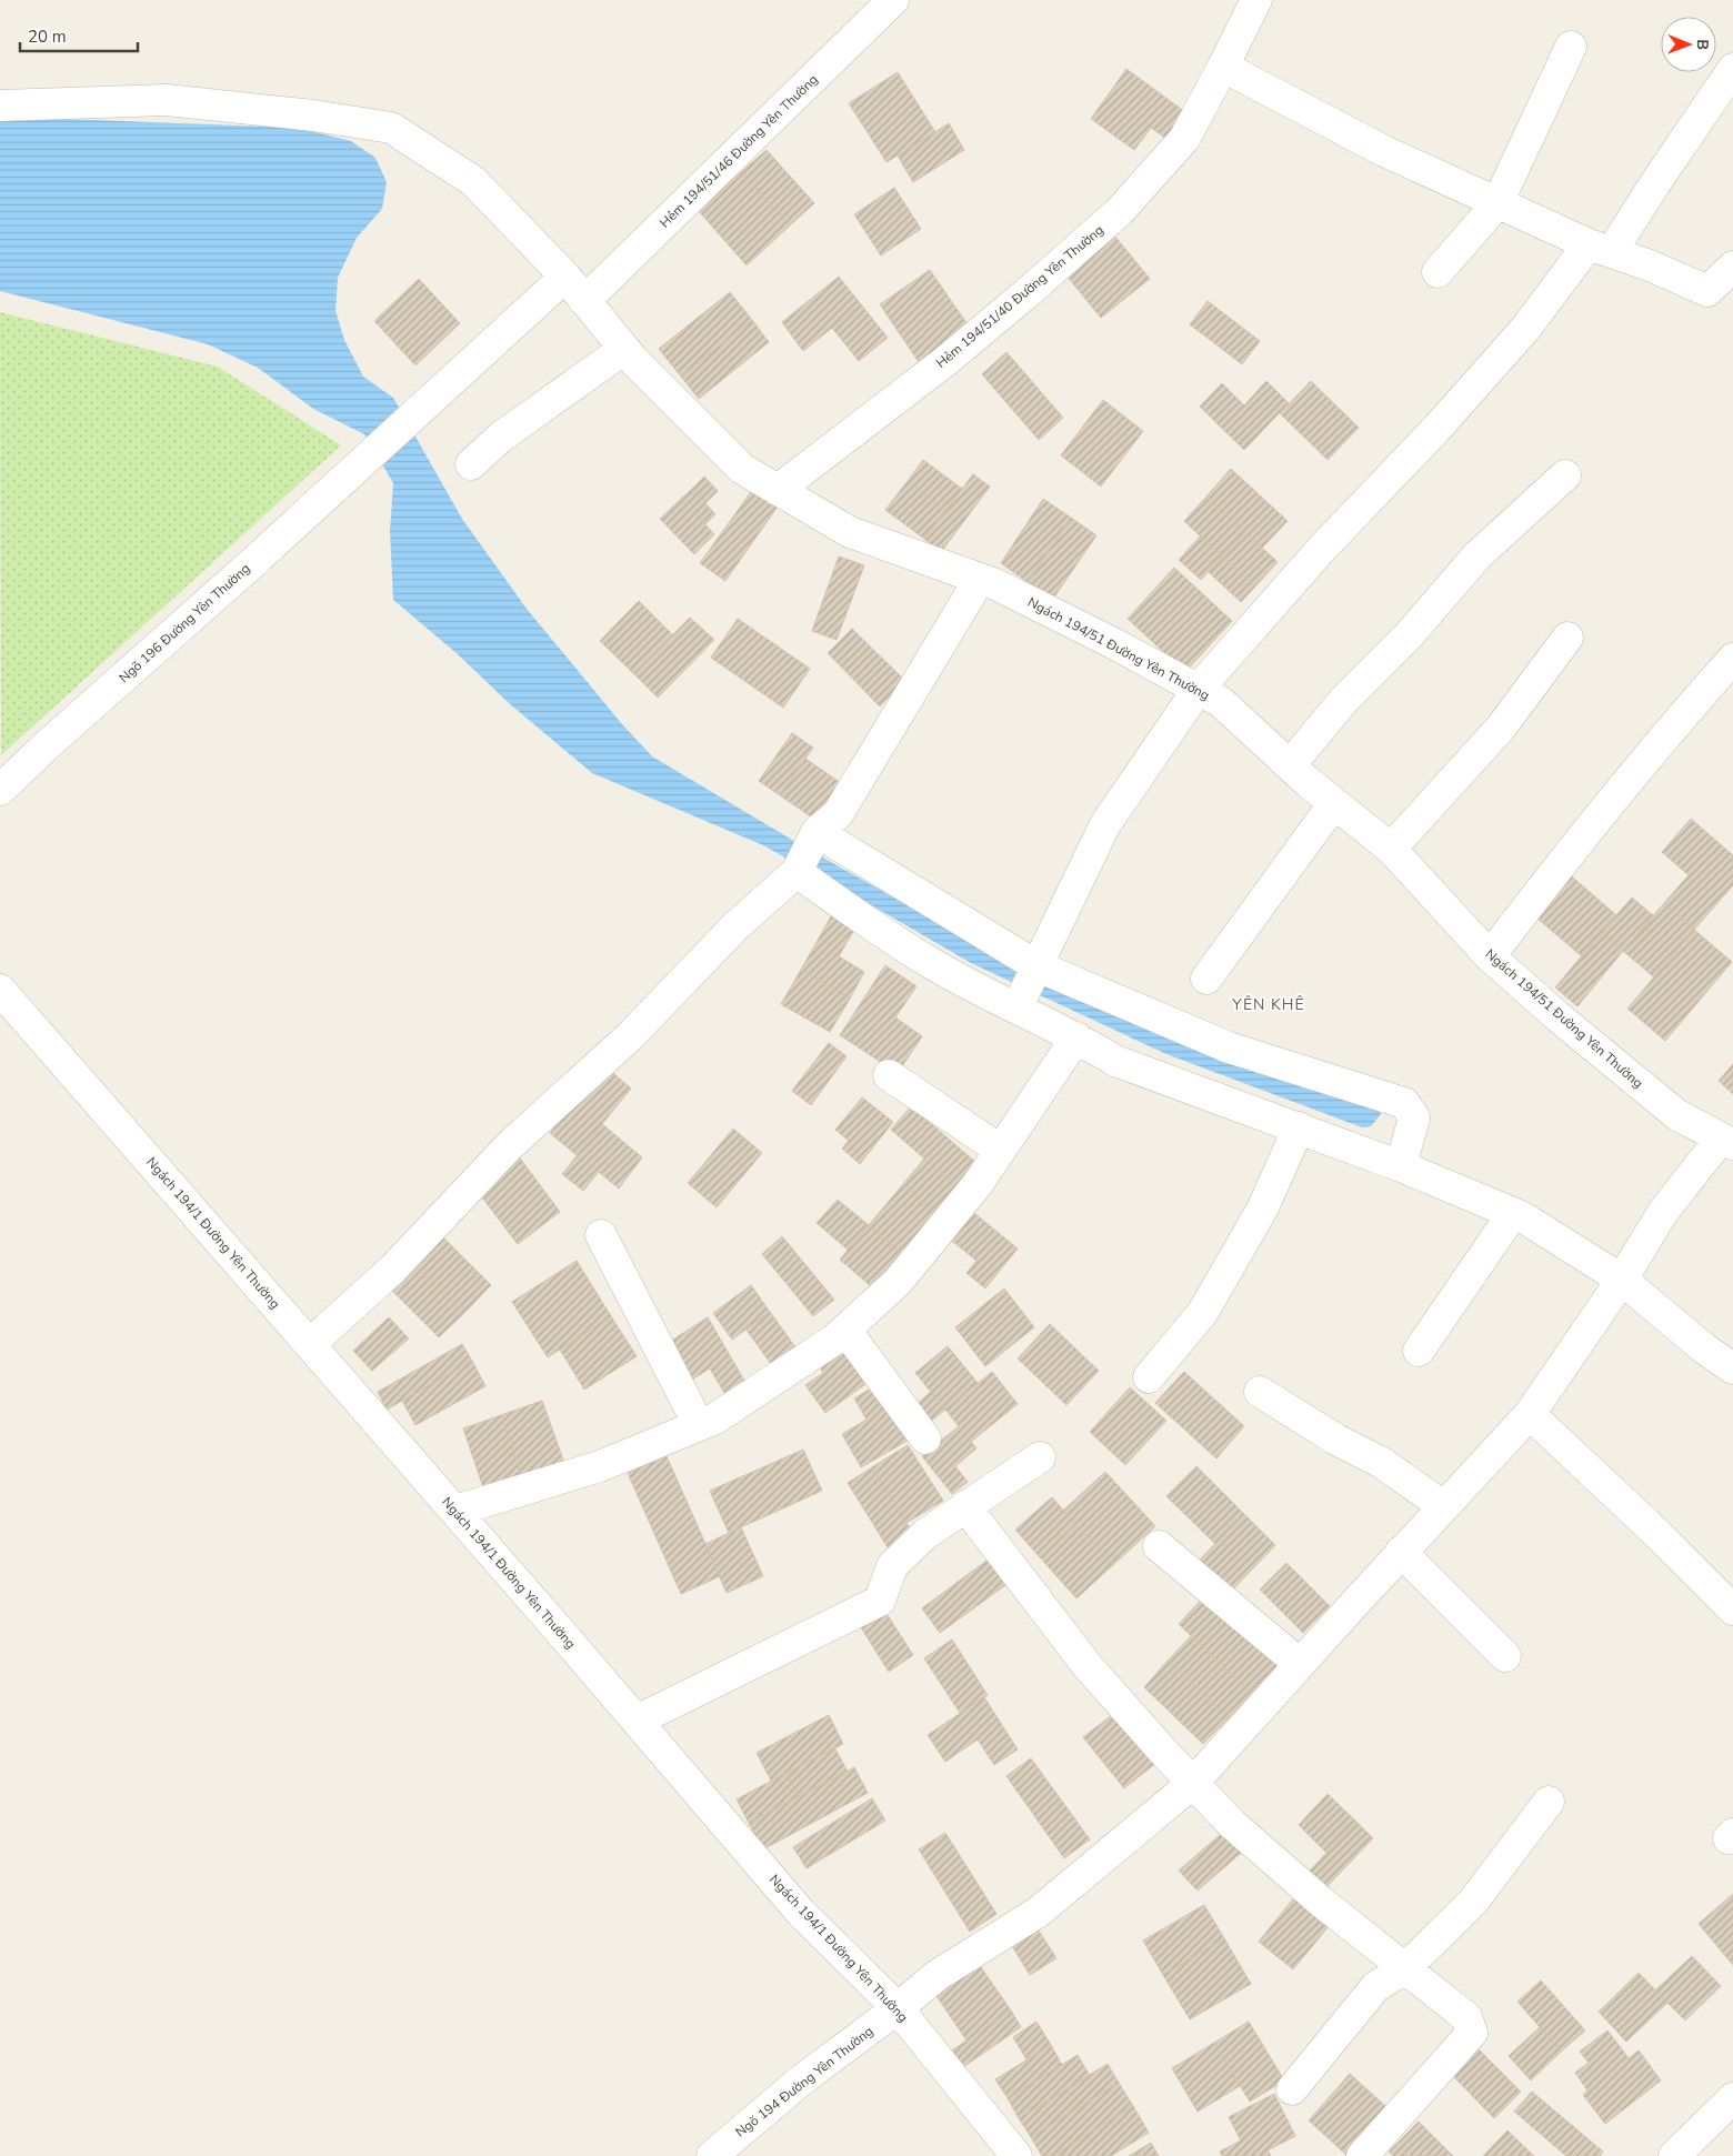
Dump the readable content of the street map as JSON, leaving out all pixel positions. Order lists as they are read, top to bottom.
{
  "streets": {
    "street": [
      "Hẻm 194/51/46 Đường Yên Thường",
      "Hẻm 194/51/40 Đường Yên Thường",
      "Ngõ 196 Đường Yên Thường",
      "Ngách 194/51 Đường Yên Thường",
      "Ngách 194/1 Đường Yên Thường",
      "Ngõ 194 Đường Yên Thường"
    ]
  },
  "crossings": [
    ["Hẻm 194/51/46 Đường Yên Thường", "Ngách 194/51 Đường Yên Thường"],
    ["Hẻm 194/51/40 Đường Yên Thường", "Ngách 194/51 Đường Yên Thường"],
    ["Ngõ 196 Đường Yên Thường", "Ngách 194/51 Đường Yên Thường"],
    ["Ngách 194/51 Đường Yên Thường", "Ngõ 194 Đường Yên Thường"],
    ["Ngách 194/1 Đường Yên Thường", "Ngõ 194 Đường Yên Thường"]
  ],
  "districts": ["YÊN KHÊ"],
  "scale_bar": "20 m",
  "north": "right"
}
